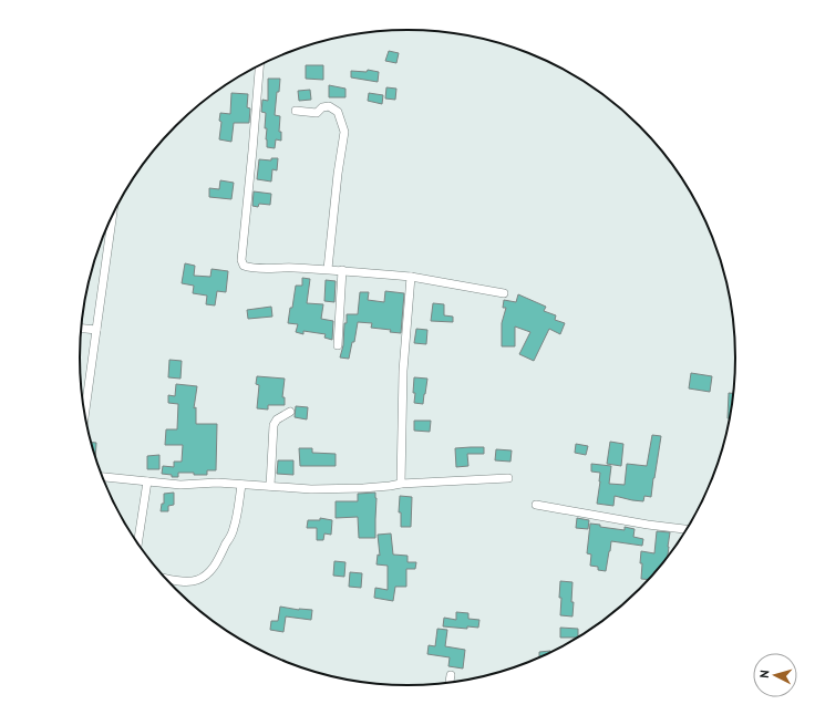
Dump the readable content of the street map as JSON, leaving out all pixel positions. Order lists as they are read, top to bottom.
{
  "north": "left"
}
